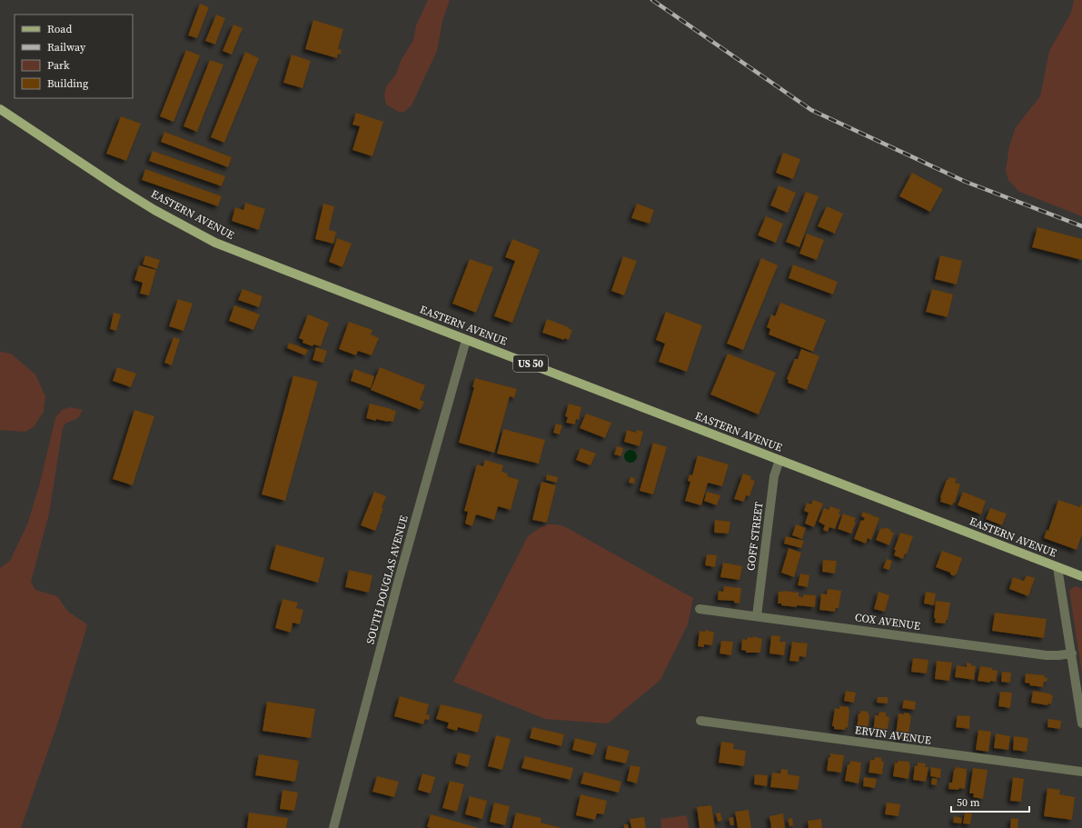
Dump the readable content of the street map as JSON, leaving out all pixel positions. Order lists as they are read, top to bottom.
{
  "streets": {
    "main road": ["EASTERN AVENUE", "US 50"],
    "street": [
      "GOFF STREET",
      "SOUTH DOUGLAS AVENUE",
      "COX AVENUE",
      "ERVIN AVENUE"
    ]
  },
  "crossings": [
    ["EASTERN AVENUE", "GOFF STREET"],
    ["EASTERN AVENUE", "SOUTH DOUGLAS AVENUE"],
    ["GOFF STREET", "COX AVENUE"]
  ],
  "legend": [
    "Road",
    "Railway",
    "Park",
    "Building"
  ],
  "scale_bar": "50 m"
}
